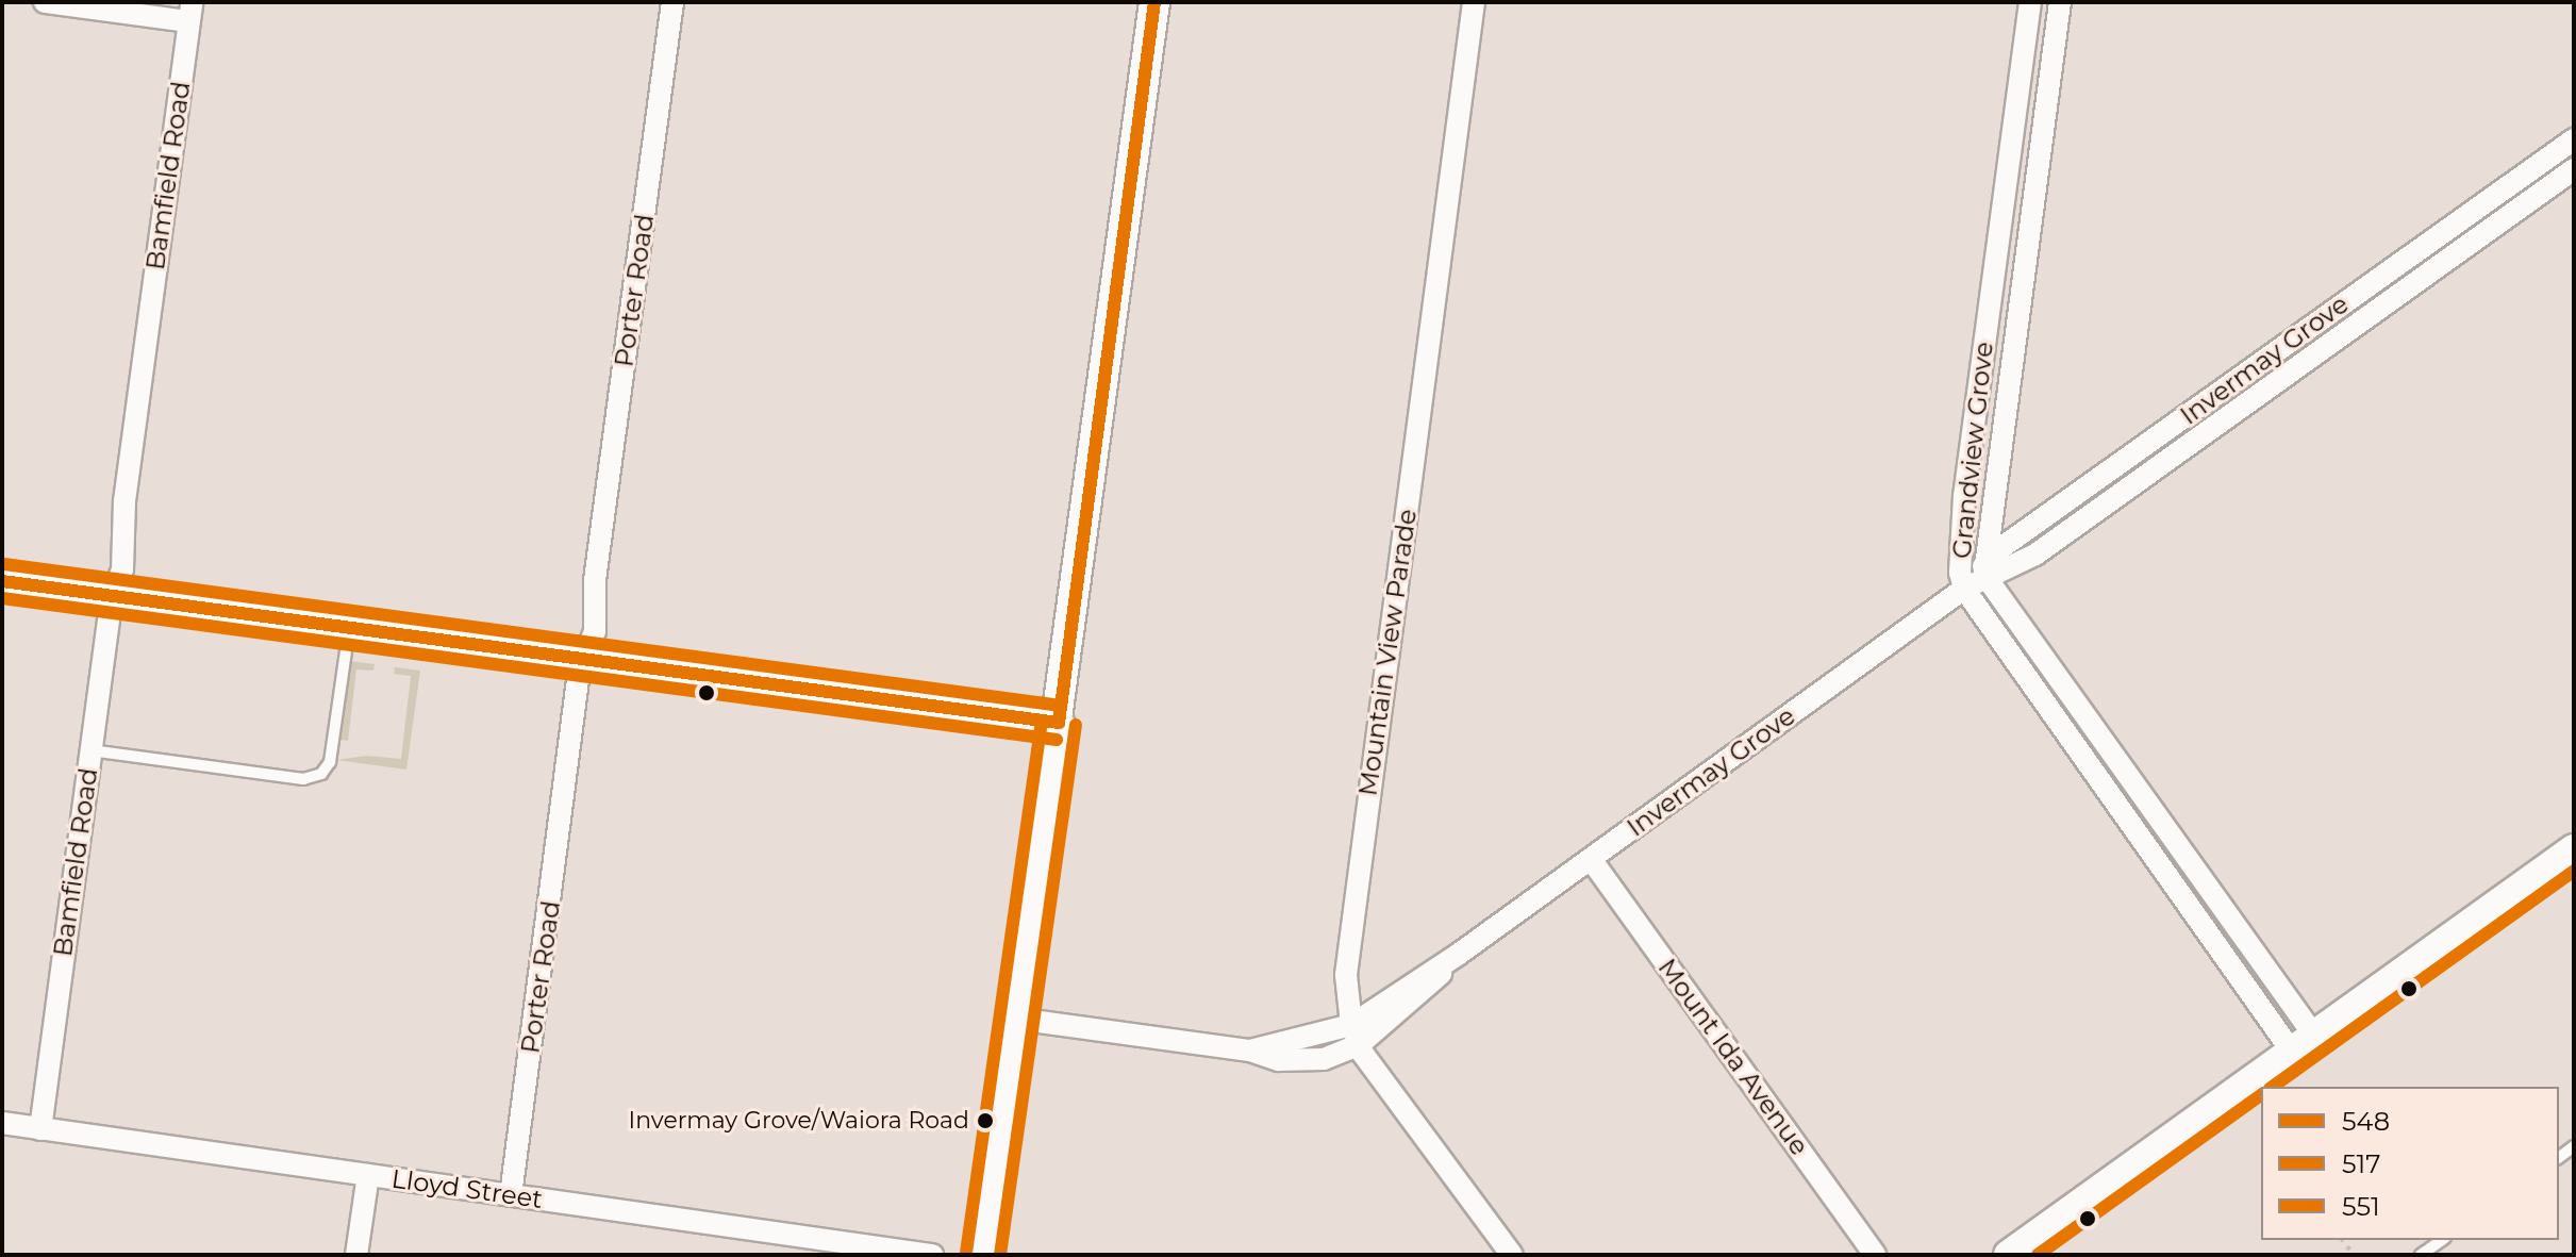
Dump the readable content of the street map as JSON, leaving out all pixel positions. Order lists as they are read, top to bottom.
{
  "streets": {
    "street": [
      "Bamfield Road",
      "Porter Road",
      "Invermay Grove",
      "Grandview Grove",
      "Mountain View Parade",
      "Mount Ida Avenue",
      "Lloyd Street"
    ]
  },
  "crossings": [
    ["Bamfield Road", "Lloyd Street"],
    ["Porter Road", "Lloyd Street"],
    ["Invermay Grove", "Grandview Grove"],
    ["Invermay Grove", "Mountain View Parade"],
    ["Invermay Grove", "Mount Ida Avenue"]
  ],
  "places": ["Invermay Grove/Waiora Road"],
  "lines": ["transit line 548", "transit line 551", "transit line 517"],
  "legend": ["548", "517", "551"]
}
